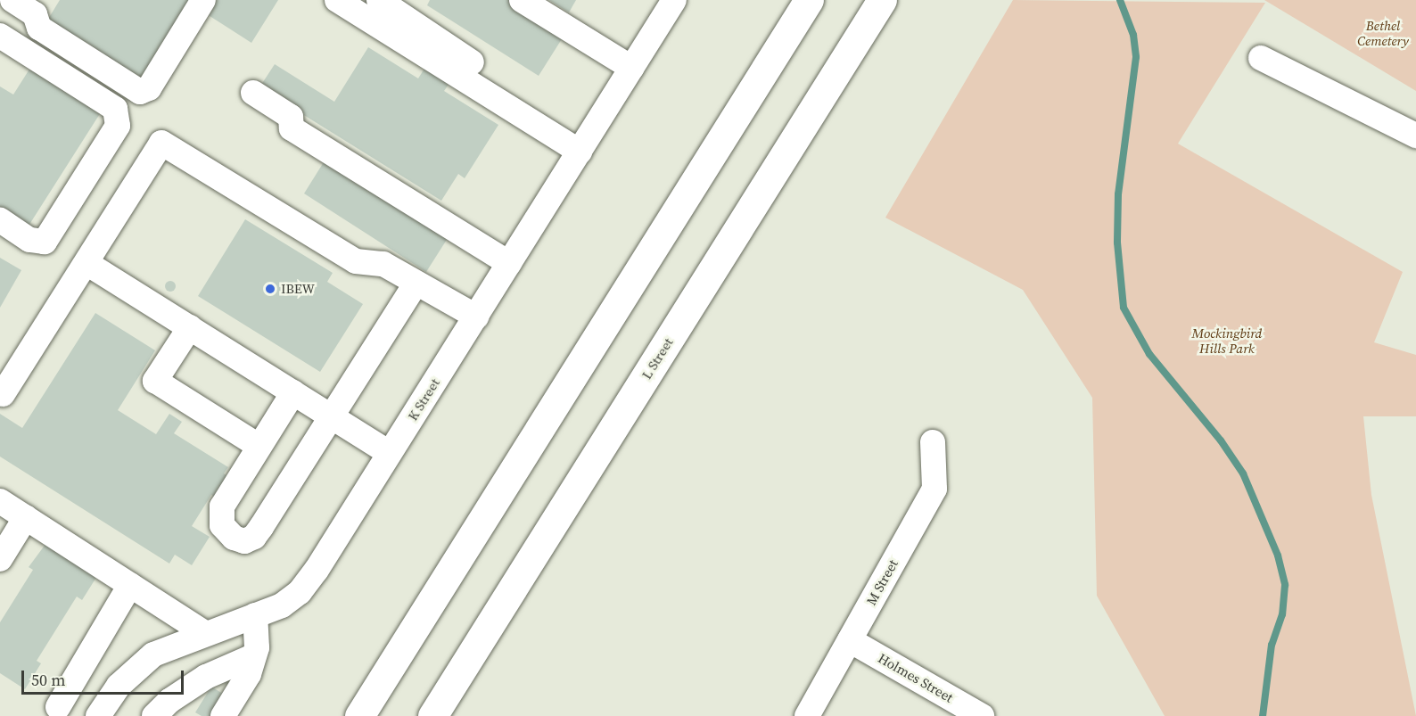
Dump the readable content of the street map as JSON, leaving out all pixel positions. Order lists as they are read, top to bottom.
{
  "streets": {
    "main road": ["L Street"],
    "street": ["K Street", "M Street", "Holmes Street"]
  },
  "crossings": [
    ["M Street", "Holmes Street"]
  ],
  "parks": ["Bethel Cemetery", "Mockingbird Hills Park"],
  "places": ["IBEW"],
  "scale_bar": "50 m"
}
